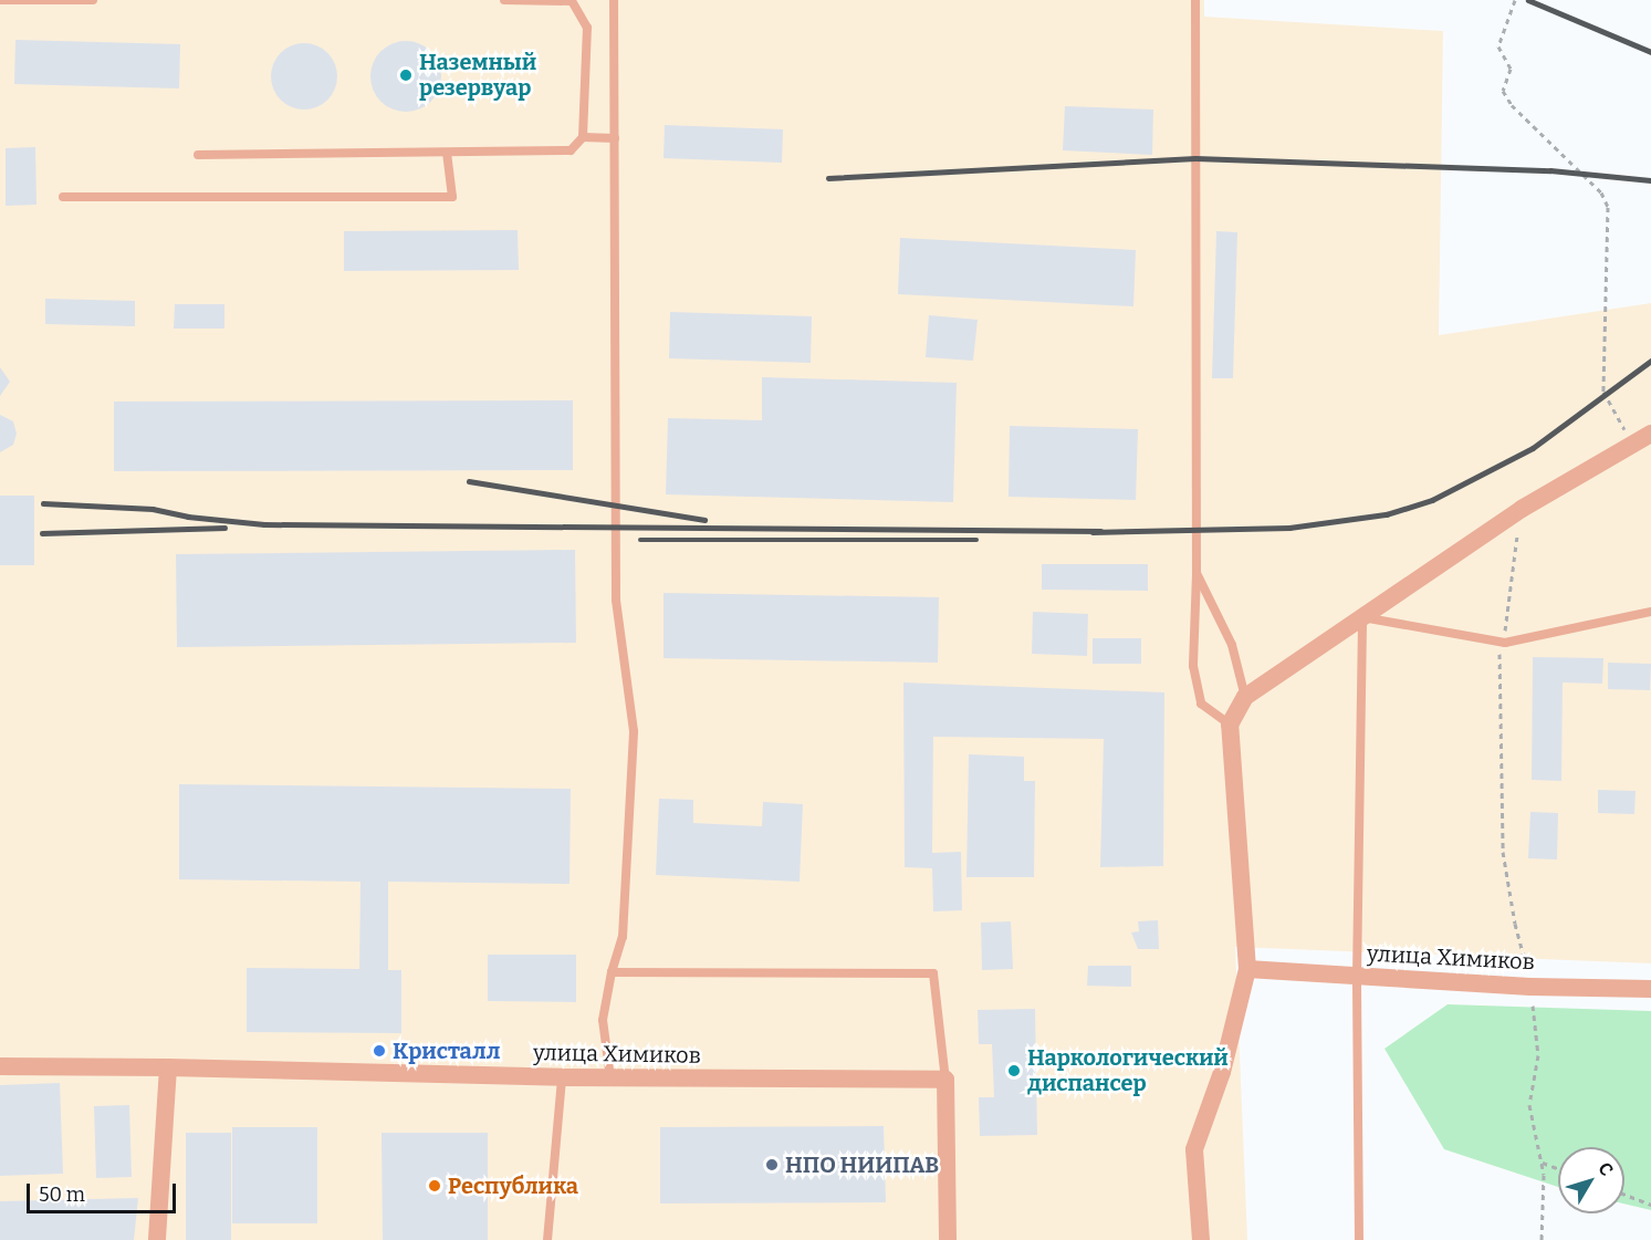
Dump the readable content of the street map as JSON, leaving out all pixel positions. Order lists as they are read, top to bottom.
{
  "streets": {
    "street": ["улица Химиков"]
  },
  "places": [
    "Наземный резервуар",
    "Кристалл",
    "Наркологический диспансер",
    "НПО НИИПАВ",
    "Республика"
  ],
  "scale_bar": "50 m",
  "north": "top right"
}
